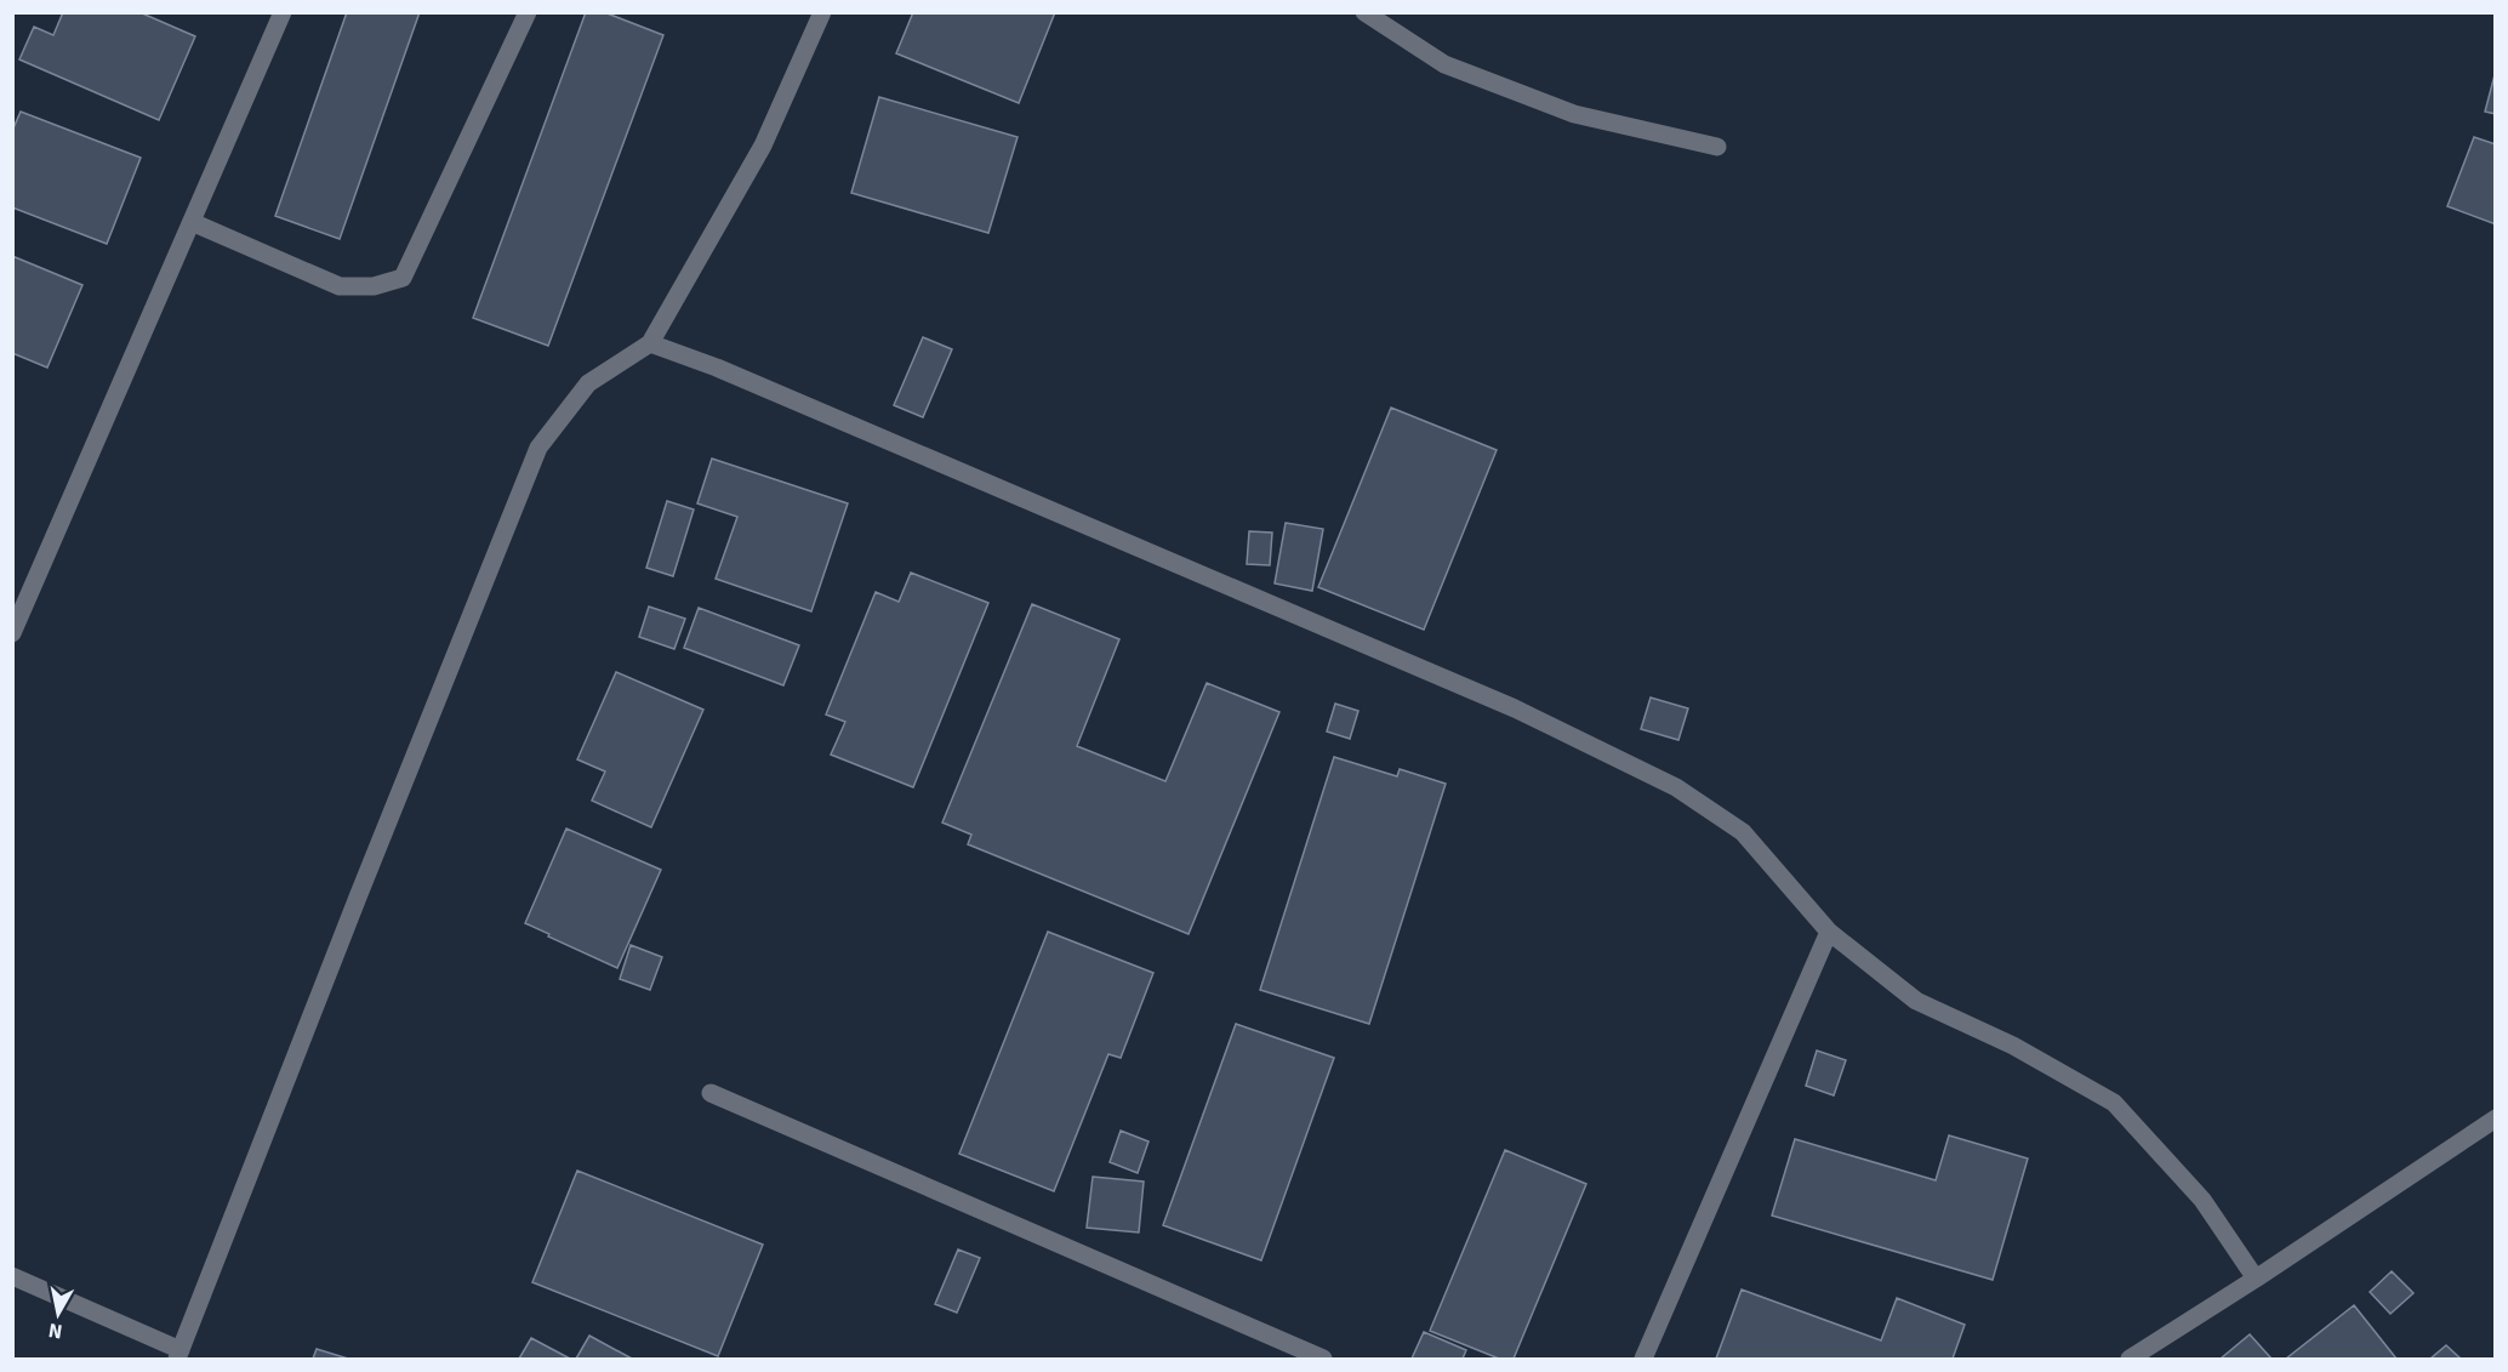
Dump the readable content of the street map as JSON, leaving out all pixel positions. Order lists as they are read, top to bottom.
{
  "north": "bottom"
}
